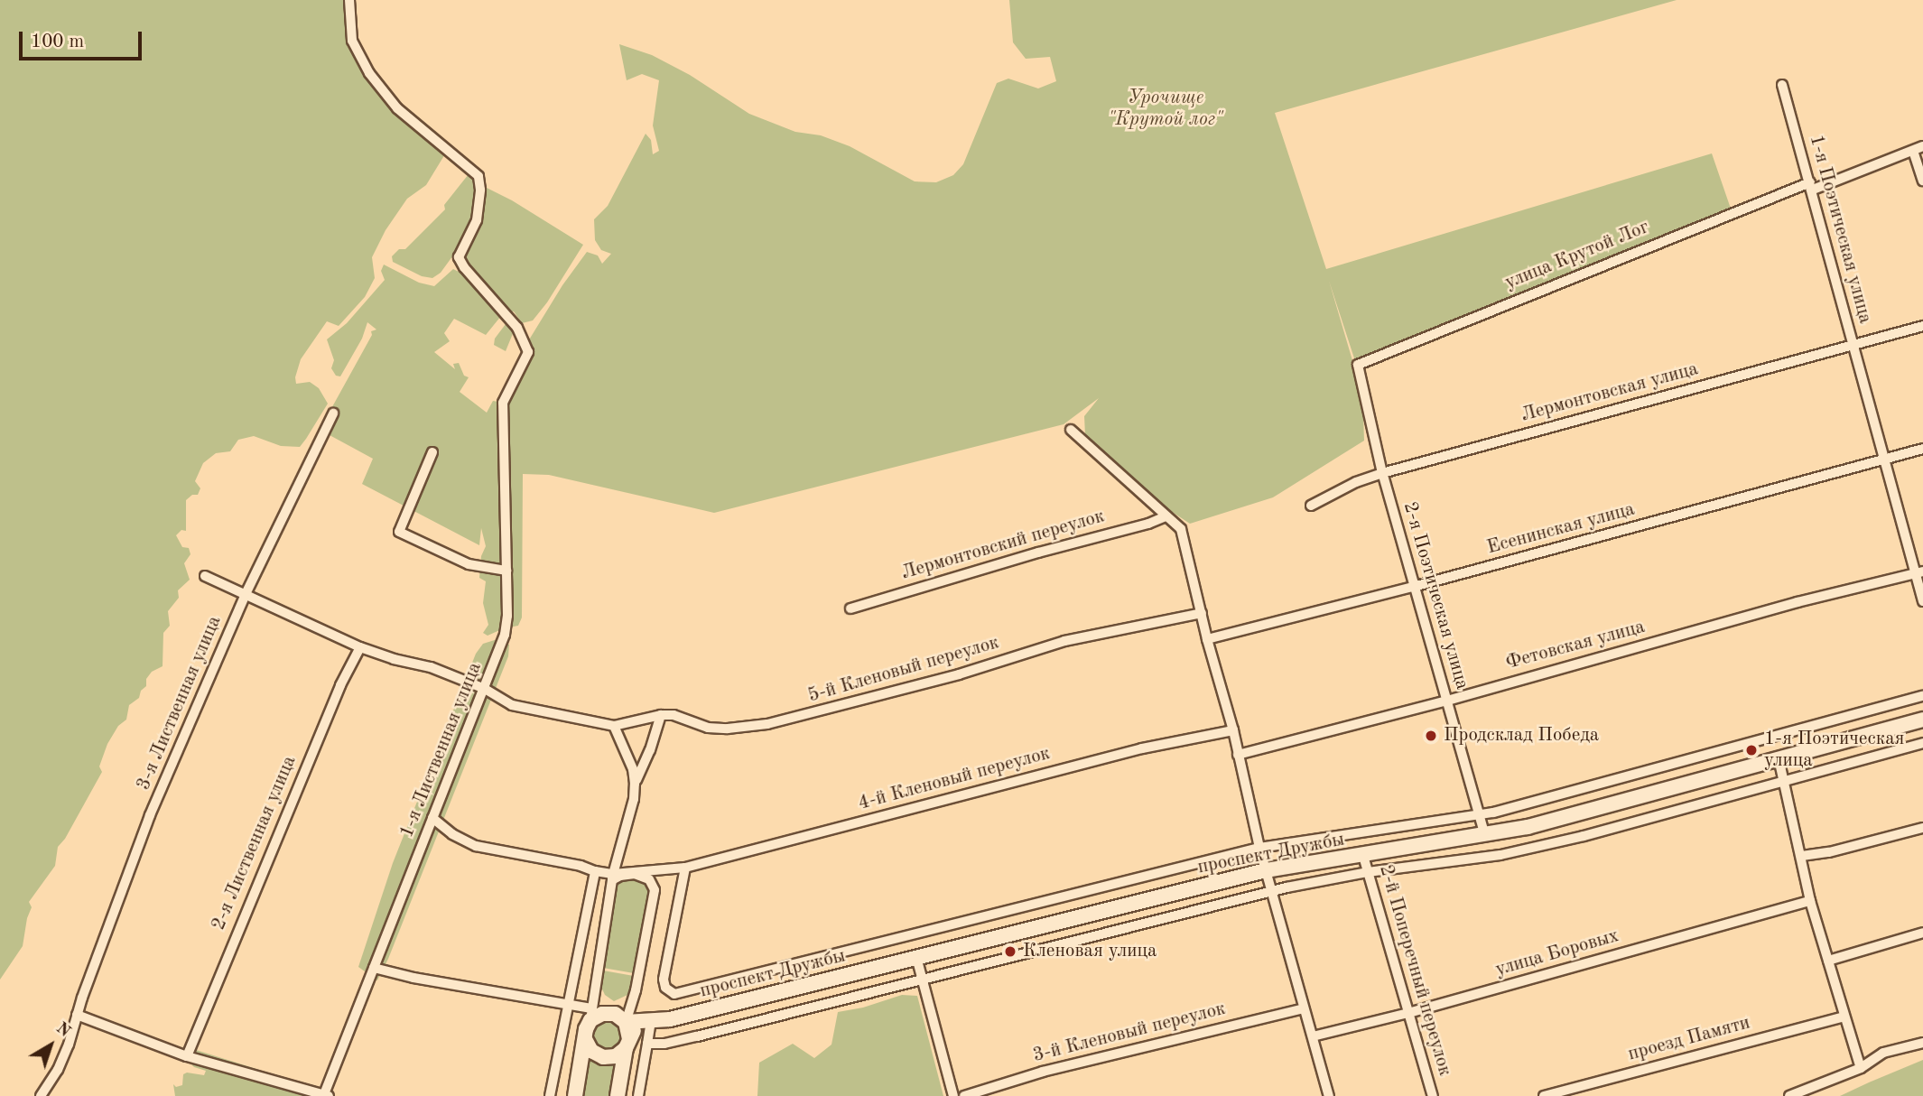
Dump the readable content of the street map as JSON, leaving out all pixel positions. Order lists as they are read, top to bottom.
{
  "streets": {
    "main road": ["проспект Дружбы"],
    "street": [
      "1-я Поэтическая улица",
      "улица Крутой Лог",
      "Лермонтовская улица",
      "Есенинская улица",
      "Лермонтовский переулок",
      "2-я Поэтическая улица",
      "Фетовская улица",
      "5-й Кленовый переулок",
      "3-я Лиственная улица",
      "1-я Лиственная улица",
      "4-й Кленовый переулок",
      "2-я Лиственная улица",
      "улица Боровых",
      "2-й Поперечный переулок",
      "3-й Кленовый переулок",
      "проезд Памяти"
    ]
  },
  "crossings": [
    ["1-я Поэтическая улица", "улица Крутой Лог"],
    ["1-я Поэтическая улица", "Лермонтовская улица"],
    ["1-я Поэтическая улица", "Есенинская улица"],
    ["1-я Поэтическая улица", "Фетовская улица"],
    ["улица Крутой Лог", "2-я Поэтическая улица"],
    ["Лермонтовская улица", "2-я Поэтическая улица"],
    ["Есенинская улица", "2-я Поэтическая улица"],
    ["2-я Поэтическая улица", "Фетовская улица"],
    ["2-я Поэтическая улица", "проспект Дружбы"],
    ["проспект Дружбы", "2-й Поперечный переулок"],
    ["улица Боровых", "2-й Поперечный переулок"]
  ],
  "parks": ["Урочище \"Крутой лог\""],
  "places": ["Продсклад Победа", "1-я Поэтическая улица", "Кленовая улица"],
  "scale_bar": "100 m",
  "north": "top right"
}
